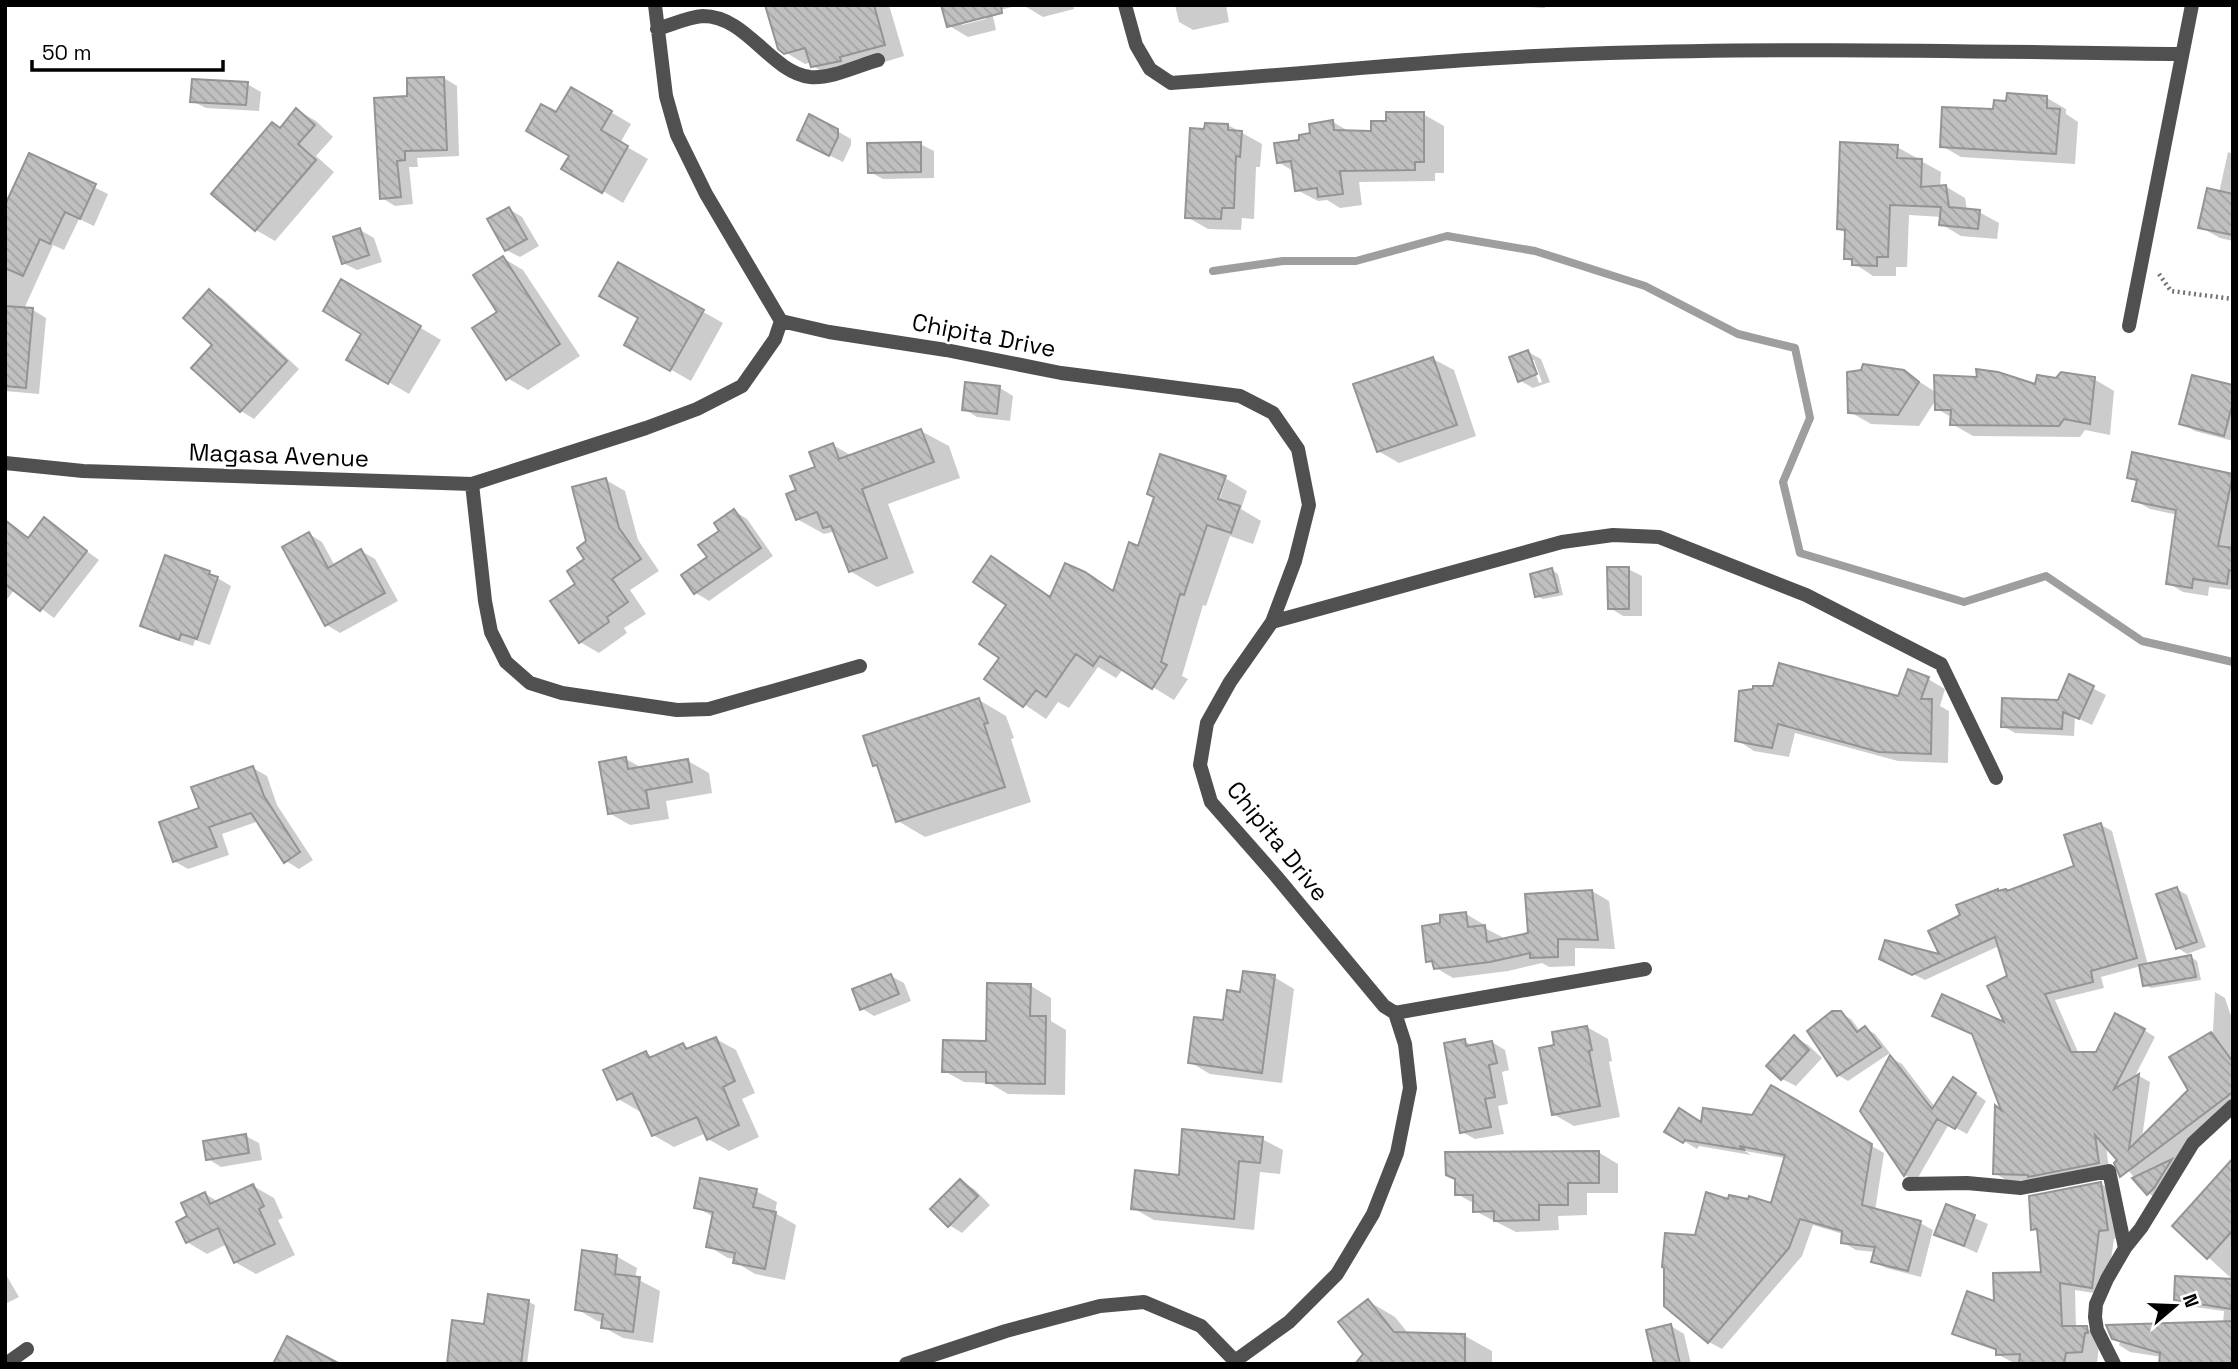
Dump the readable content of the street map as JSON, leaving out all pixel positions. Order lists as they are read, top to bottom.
{
  "streets": {
    "street": ["Chipita Drive", "Magasa Avenue"]
  },
  "crossings": [
    ["Chipita Drive", "Magasa Avenue"]
  ],
  "scale_bar": "50 m",
  "north": "right"
}
